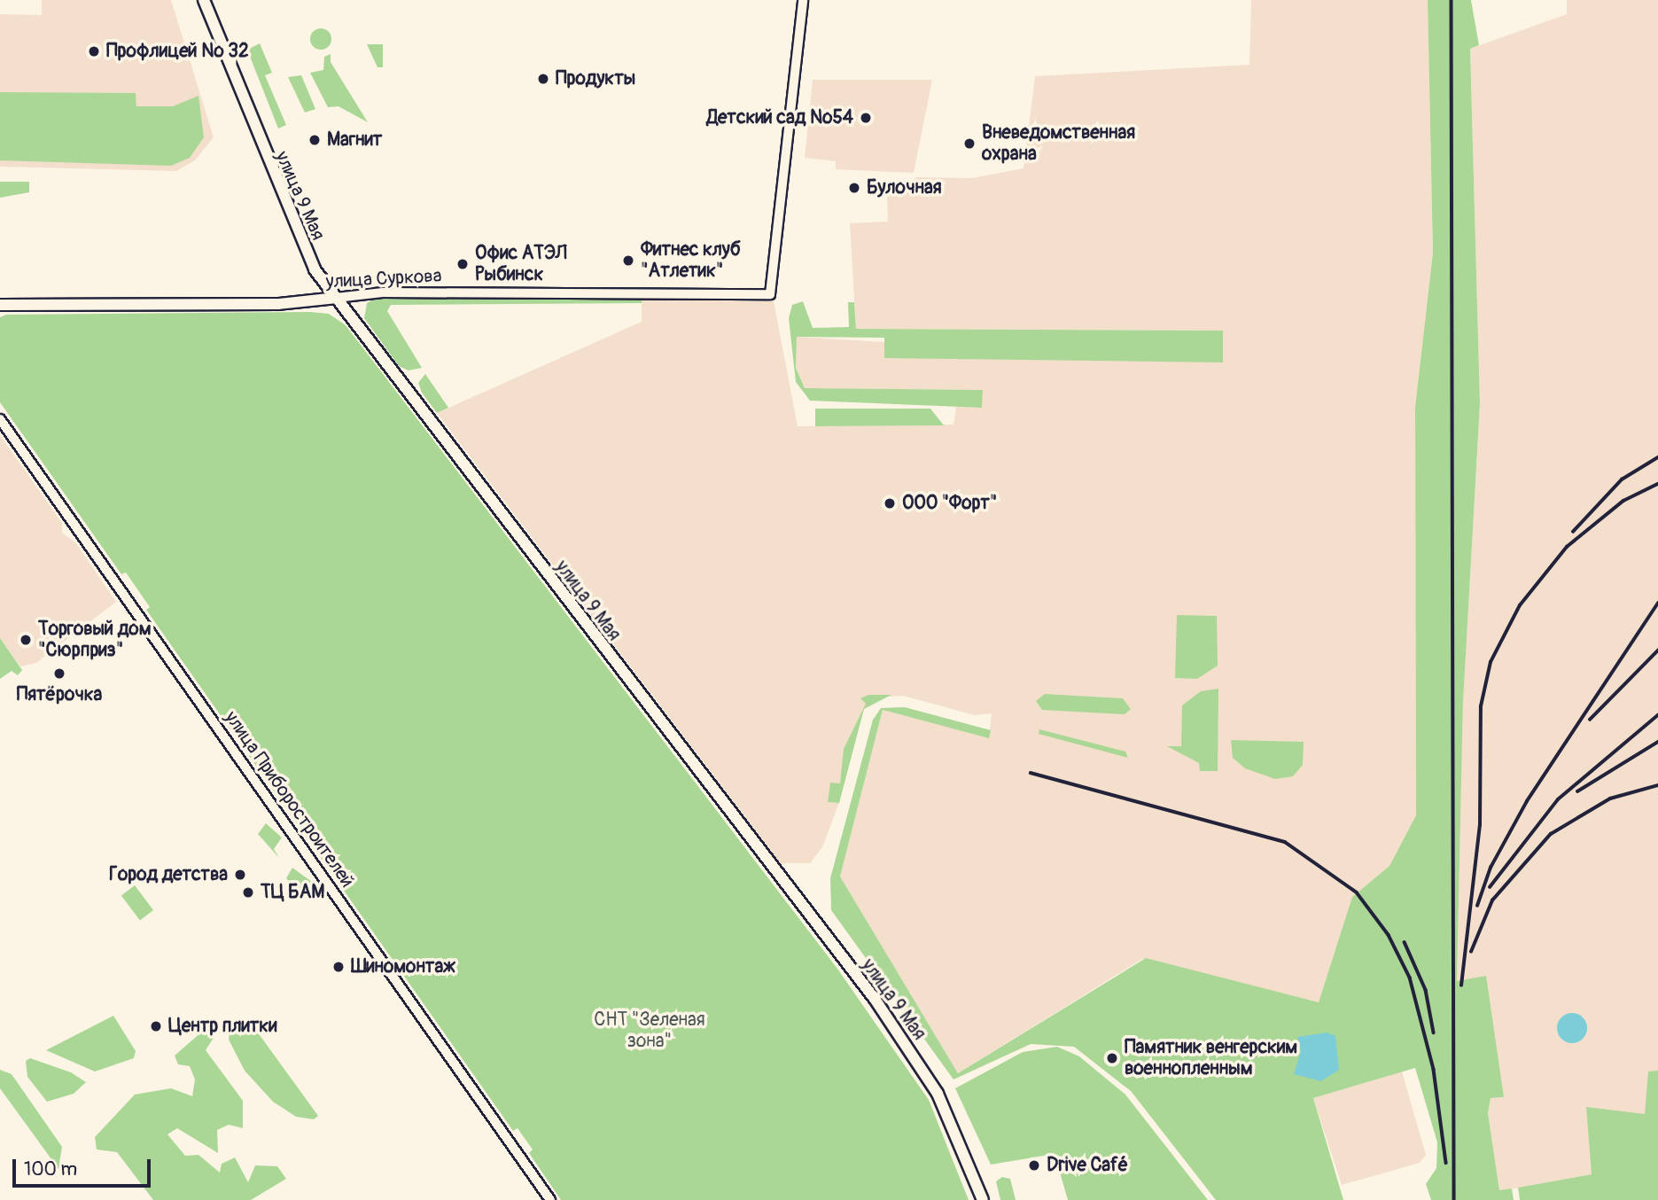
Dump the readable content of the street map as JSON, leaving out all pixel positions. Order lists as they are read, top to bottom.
{
  "streets": {
    "main road": ["улица 9 Мая", "улица Суркова"],
    "street": ["улица Приборостроителей"]
  },
  "crossings": [
    ["улица 9 Мая", "улица Суркова"]
  ],
  "parks": ["СНТ \"Зеленая зона\""],
  "places": [
    "Профлицей № 32",
    "Продукты",
    "Детский сад №54",
    "Магнит",
    "Вневедомственная охрана",
    "Булочная",
    "Фитнес клуб \"Атлетик\"",
    "Офис АТЭЛ Рыбинск",
    "ООО \"Форт\"",
    "Торговый дом \"Сюрприз\"",
    "Пятёрочка",
    "Город детства",
    "ТЦ БАМ",
    "Шиномонтаж",
    "Центр плитки",
    "Памятник венгерским военнопленным",
    "Drive Café"
  ],
  "scale_bar": "100 m"
}
